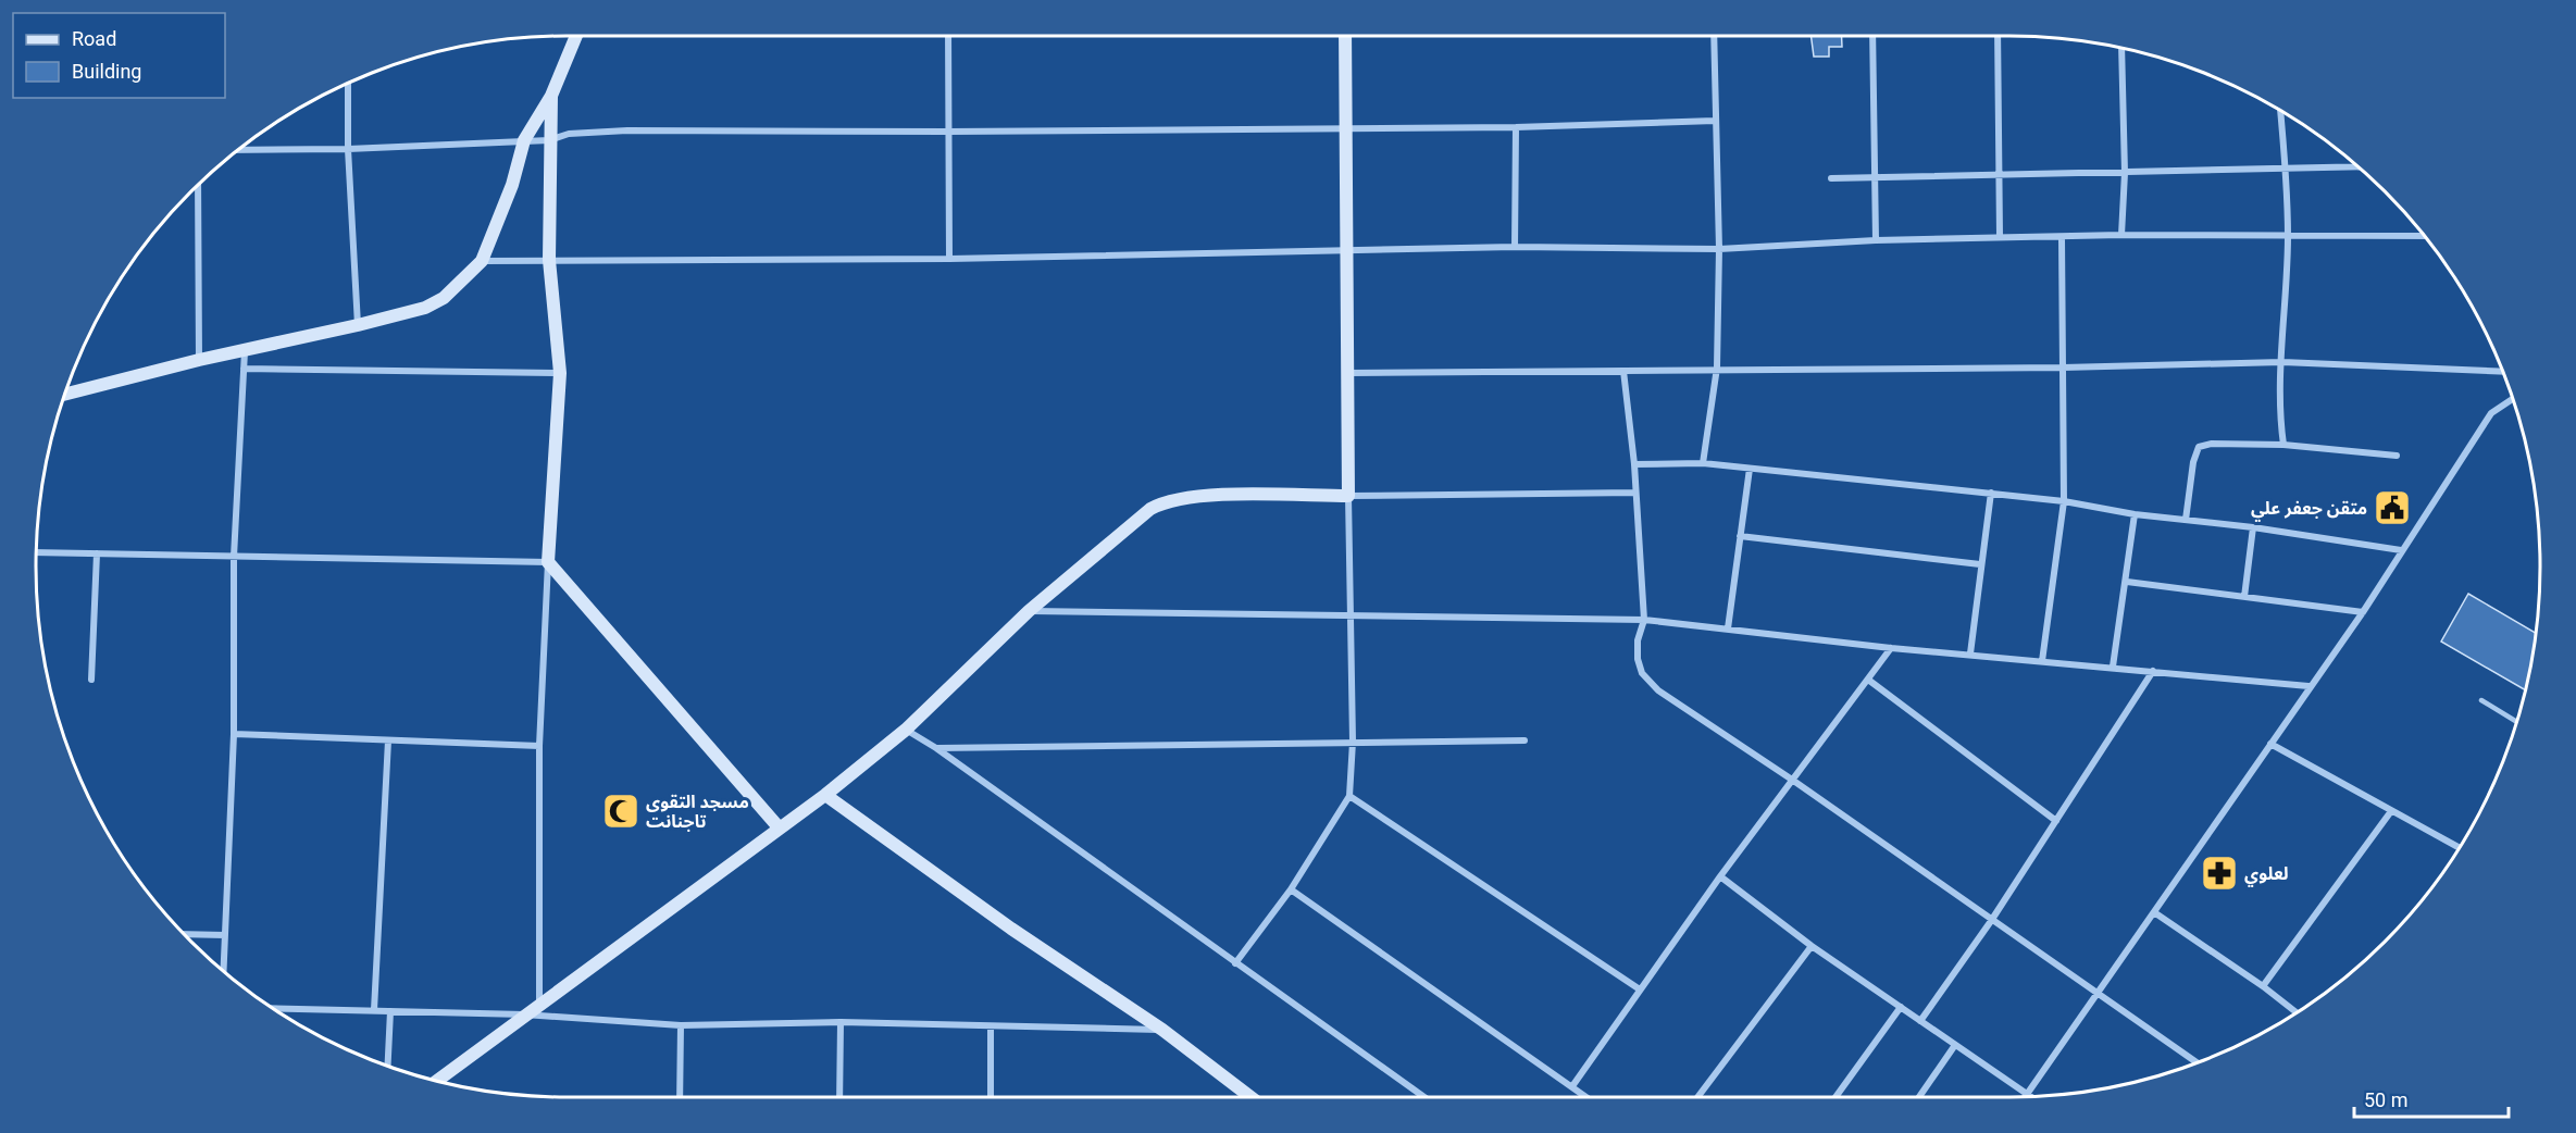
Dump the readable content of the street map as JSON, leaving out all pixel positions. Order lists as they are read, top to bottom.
{
  "places": {
    "public building": ["متقن جعفر علي"],
    "mosque": ["مسجد التقوى تاجنانت"],
    "pharmacy": ["لعلوي"]
  },
  "legend": ["Road", "Building"],
  "scale_bar": "50 m"
}
